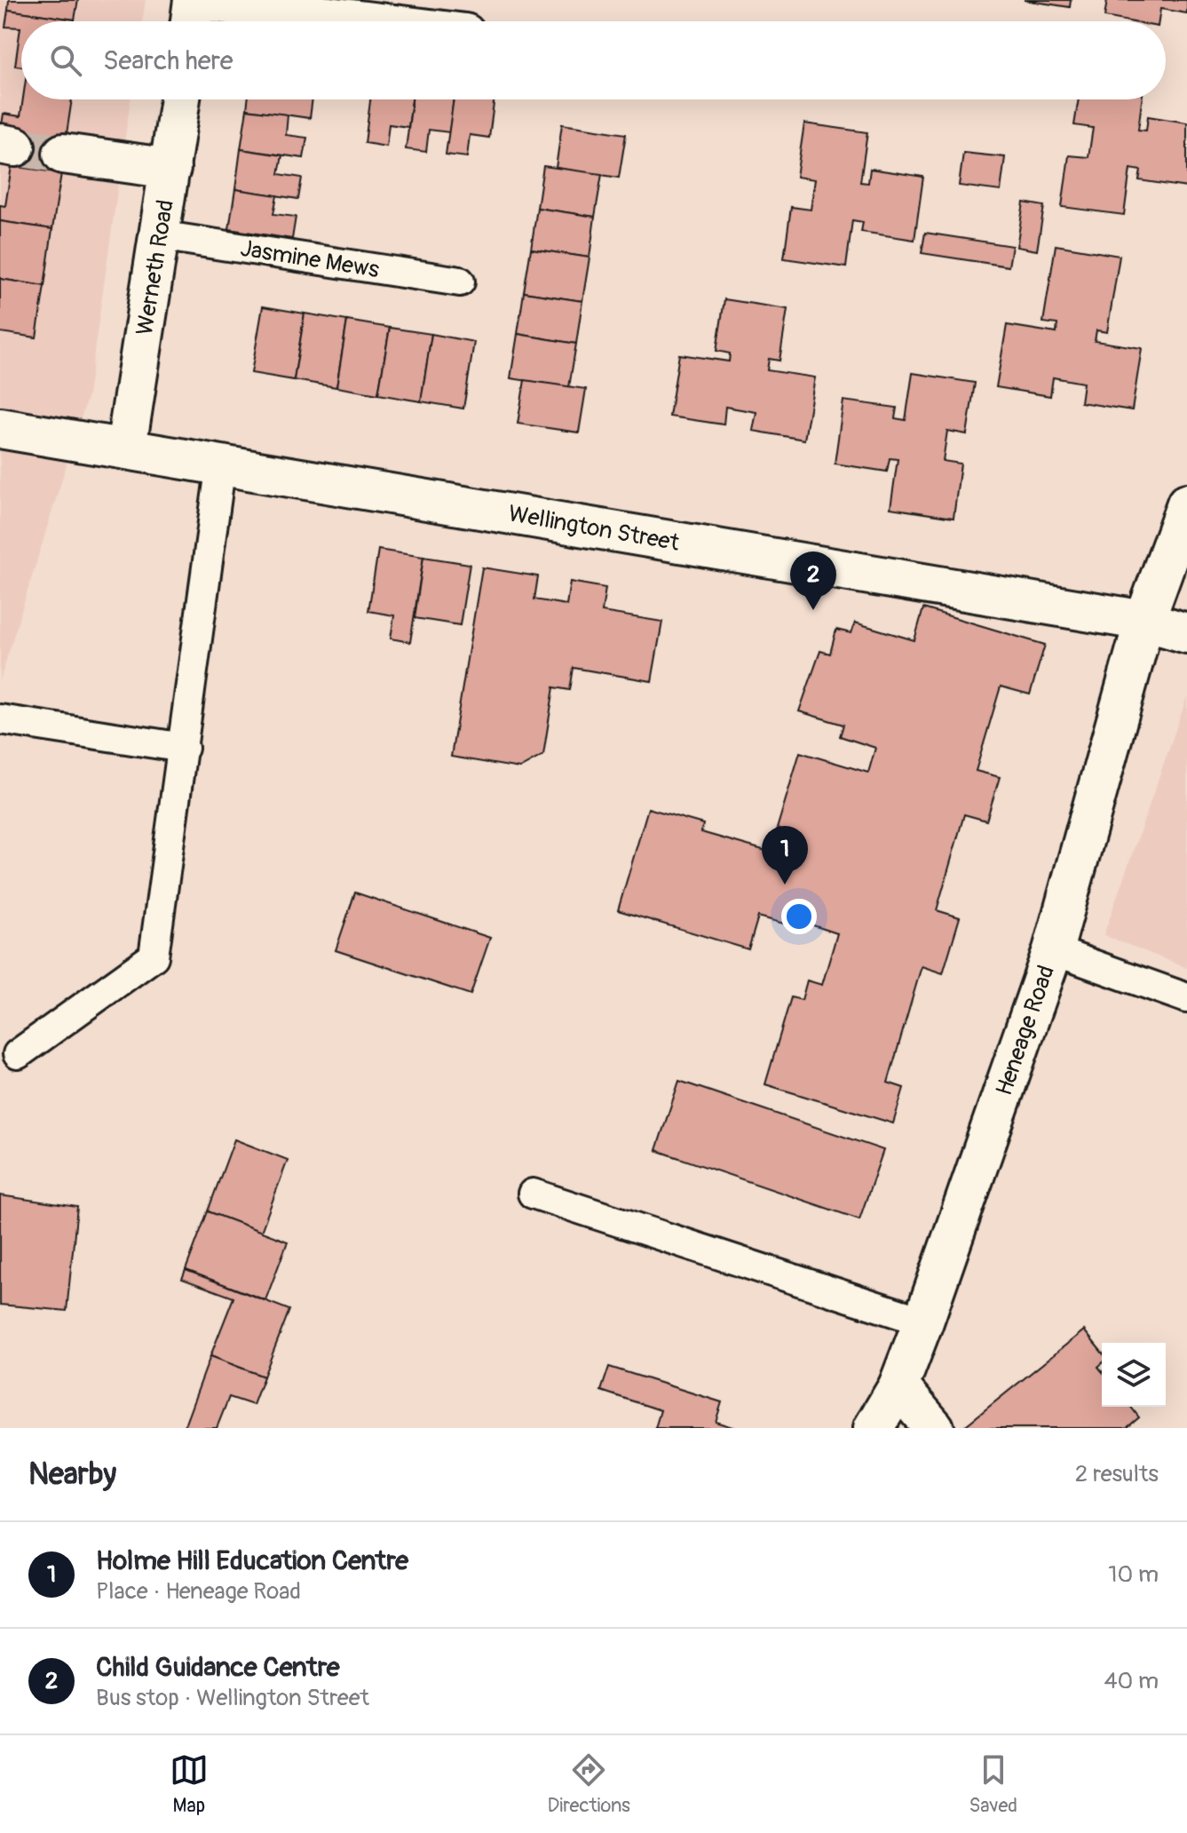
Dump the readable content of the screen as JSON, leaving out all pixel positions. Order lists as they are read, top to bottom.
{
  "streets": {
    "street": ["Werneth Road", "Wellington Street", "Heneage Road"],
    "lane": ["Jasmine Mews"]
  },
  "crossings": [
    ["Jasmine Mews", "Werneth Road"],
    ["Werneth Road", "Wellington Street"],
    ["Wellington Street", "Heneage Road"]
  ],
  "page": {
    "search": "Search here",
    "pins": ["2", "1"],
    "heading": ["Nearby", "2 results"],
    "list": [
      {
        "mark": "1",
        "name": "Holme Hill Education Centre",
        "note": "Place · Heneage Road",
        "value": "10 m"
      },
      {
        "mark": "2",
        "name": "Child Guidance Centre",
        "note": "Bus stop · Wellington Street",
        "value": "40 m"
      }
    ],
    "nav": ["Map", "Directions", "Saved"]
  }
}
